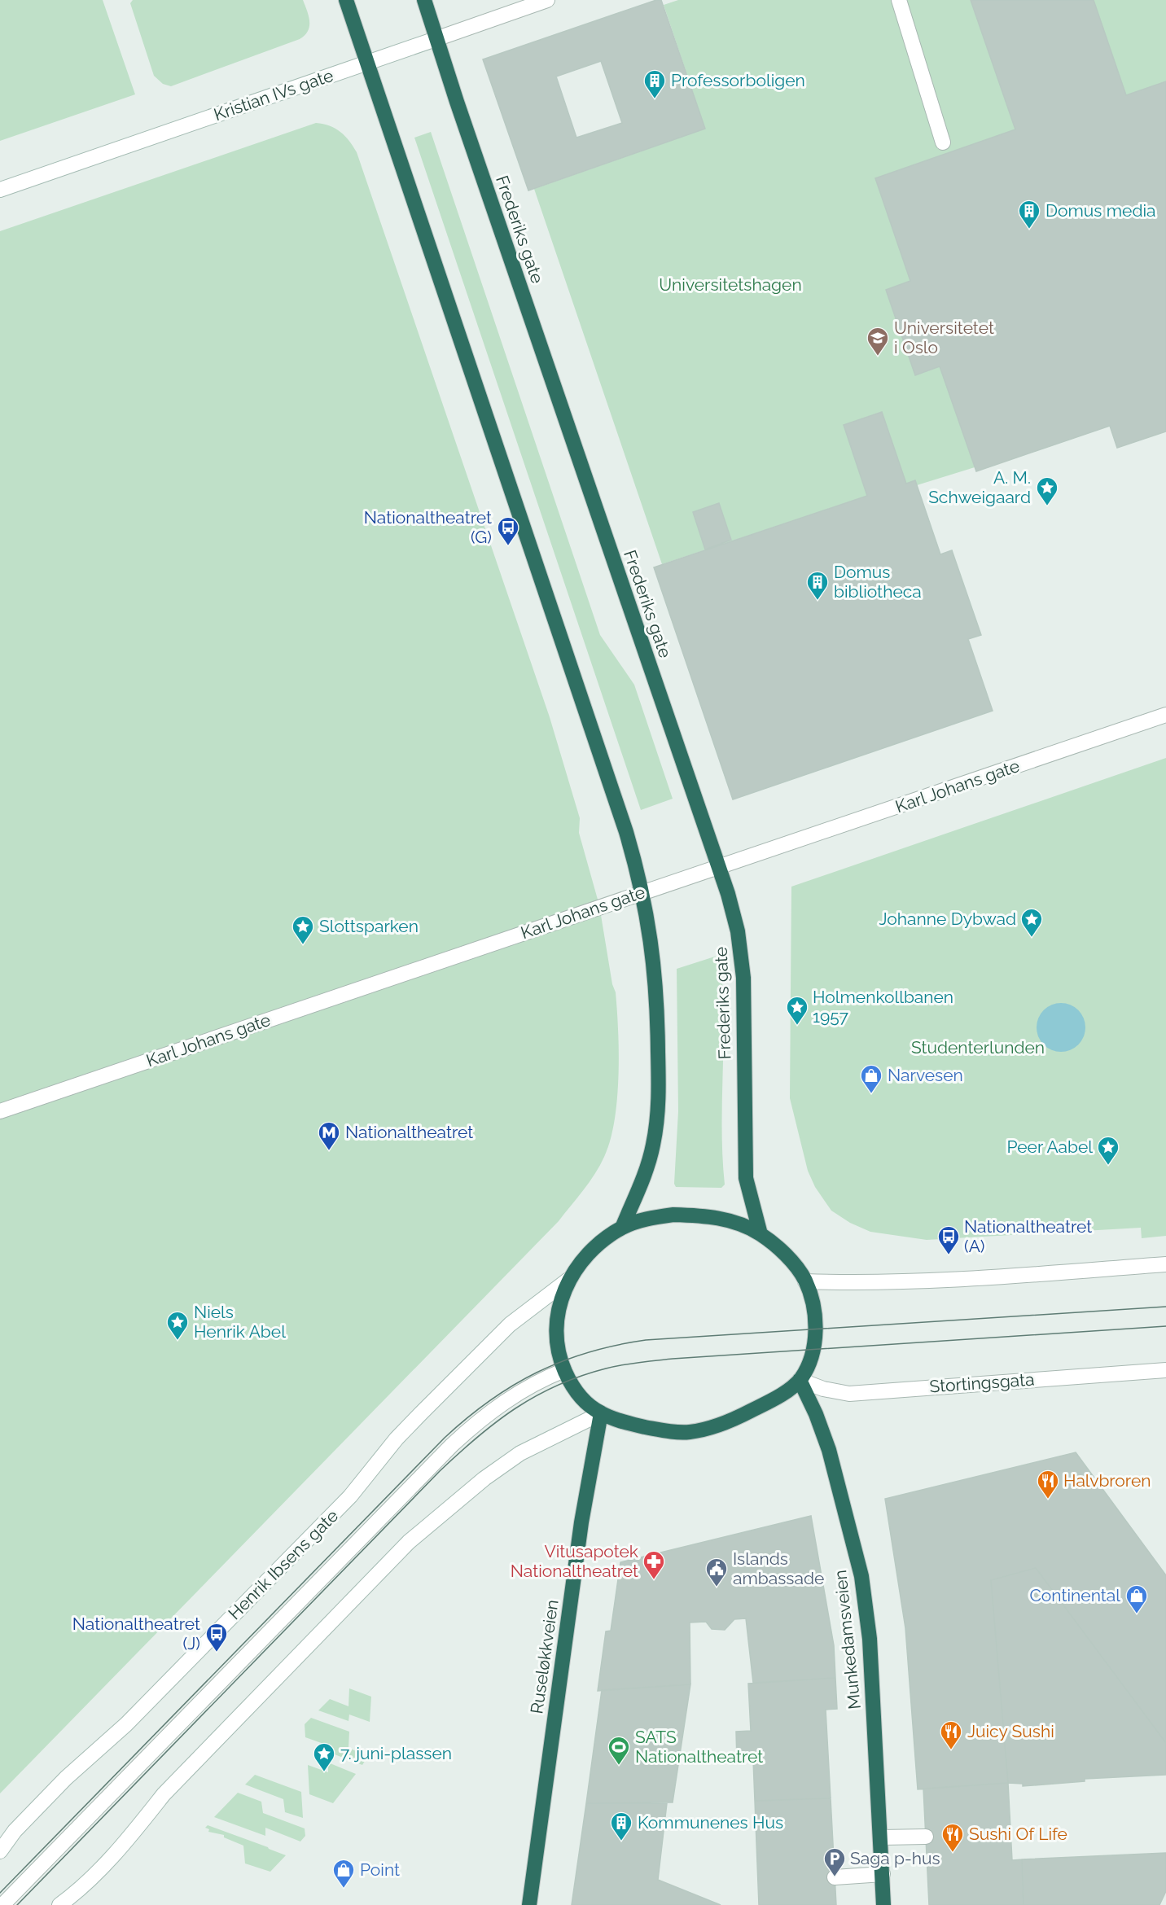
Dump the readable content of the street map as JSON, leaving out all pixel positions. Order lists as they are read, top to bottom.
{
  "streets": {
    "highway": ["Frederiks gate", "Munkedamsveien", "Ruseløkkveien"],
    "street": [
      "Kristian IVs gate",
      "Karl Johans gate",
      "Stortingsgata",
      "Henrik Ibsens gate"
    ]
  },
  "crossings": [
    ["Kristian IVs gate", "Frederiks gate"],
    ["Frederiks gate", "Karl Johans gate"],
    ["Stortingsgata", "Munkedamsveien"]
  ],
  "parks": ["Universitetshagen", "Studenterlunden"],
  "places": {
    "building": [
      "Professorboligen",
      "Domus media",
      "Domus bibliotheca",
      "Kommunenes Hus"
    ],
    "school or university": ["Universitetet i Oslo"],
    "place": [
      "A. M. Schweigaard",
      "Johanne Dybwad",
      "Slottsparken",
      "Holmenkollbanen 1957",
      "Peer Aabel",
      "Niels Henrik Abel",
      "7. juni-plassen"
    ],
    "bus stop": ["Nationaltheatret (G)", "Nationaltheatret (A)", "Nationaltheatret (J)"],
    "shop": ["Narvesen", "Continental", "Point"],
    "metro station": ["Nationaltheatret"],
    "restaurant": ["Halvbroren", "Juicy Sushi", "Sushi Of Life"],
    "pharmacy": ["Vitusapotek Nationaltheatret"],
    "public building": ["Islands ambassade"],
    "sports": ["SATS Nationaltheatret"],
    "parking": ["Saga p-hus"]
  }
}
